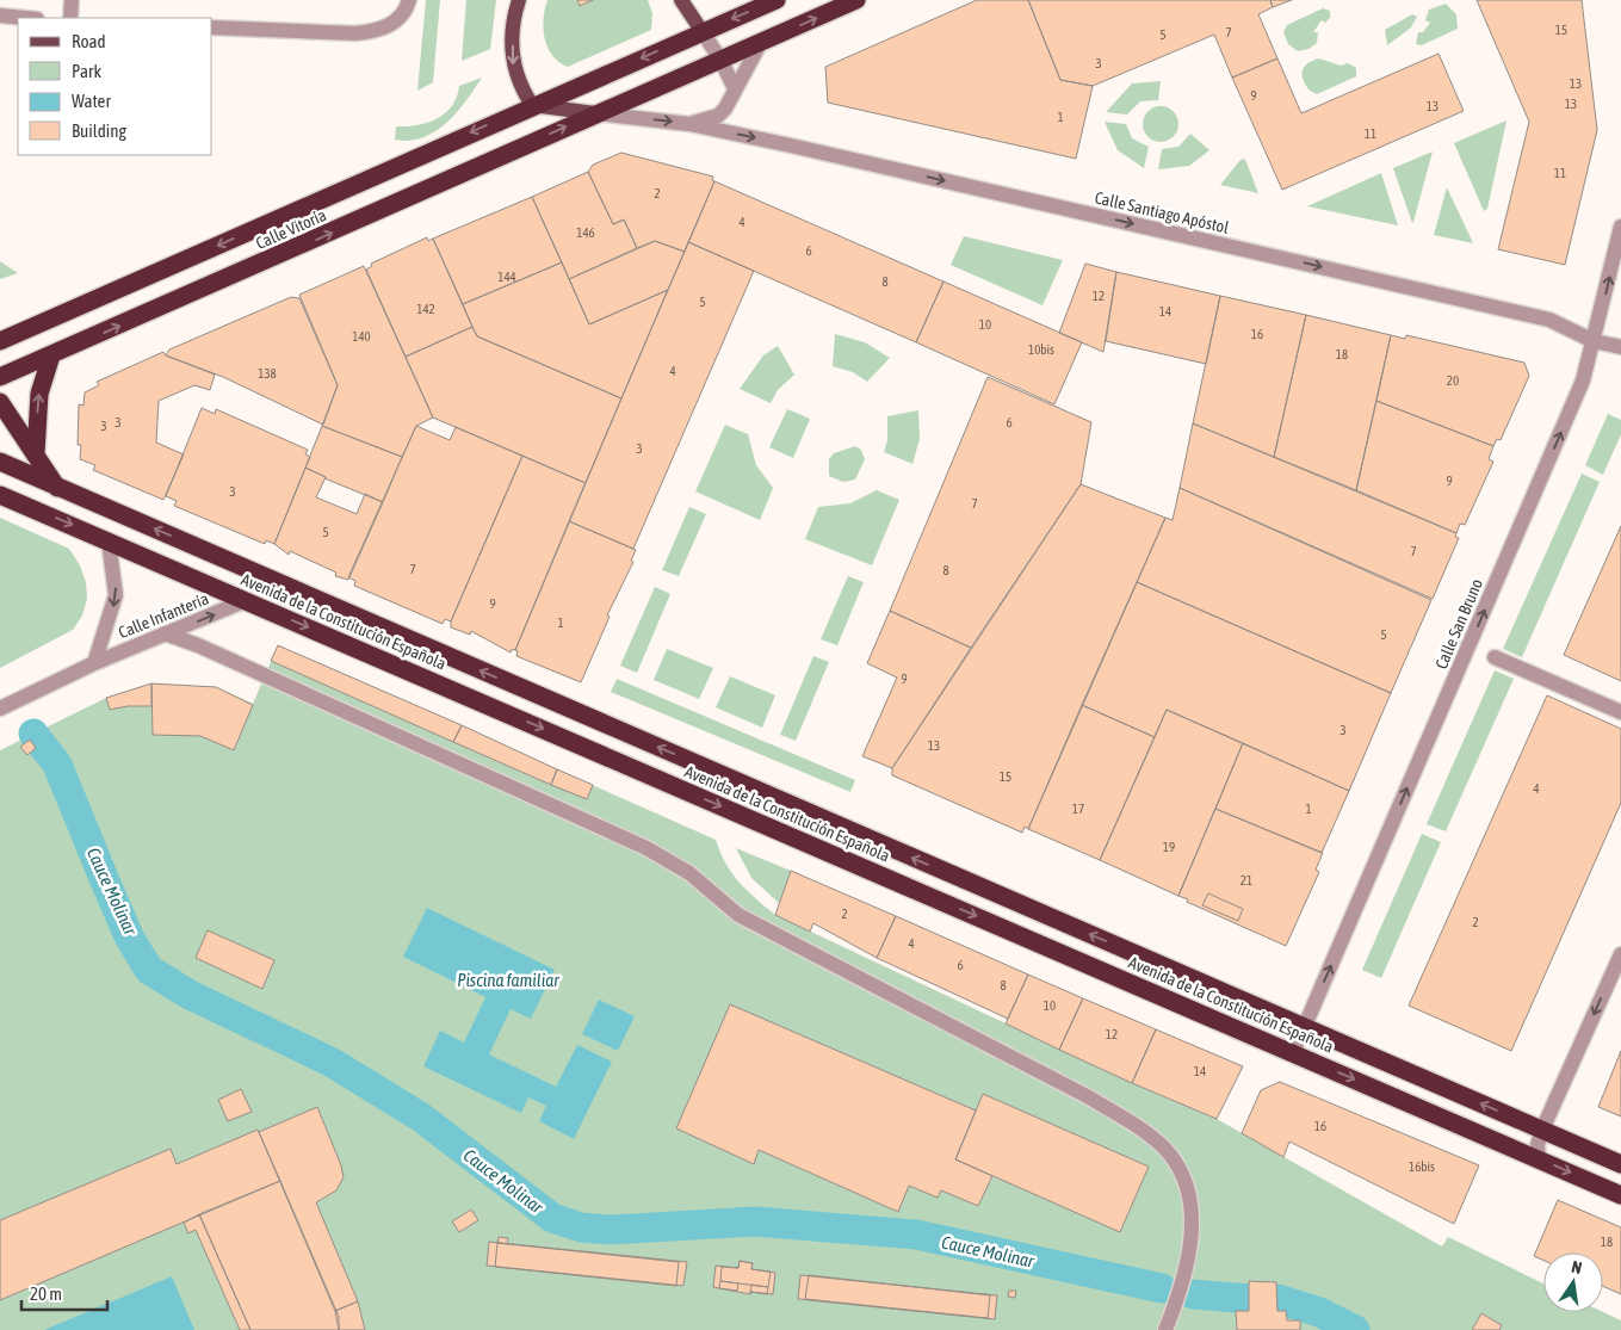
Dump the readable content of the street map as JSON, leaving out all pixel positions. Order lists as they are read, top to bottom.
{
  "streets": {
    "highway": ["Calle Vitoria", "Avenida de la Constitución Española"],
    "street": ["Calle Santiago Apóstol", "Calle Infantería", "Calle San Bruno"]
  },
  "crossings": [
    ["Calle Santiago Apóstol", "Calle Vitoria"],
    ["Calle Santiago Apóstol", "Calle San Bruno"],
    ["Calle Infantería", "Avenida de la Constitución Española"],
    ["Avenida de la Constitución Española", "Calle San Bruno"]
  ],
  "one_way": ["Calle Santiago Apóstol", "Calle San Bruno"],
  "water": ["Cauce Molinar", "Piscina familiar"],
  "house_numbers": [
    "15",
    "7",
    "5",
    "3",
    "13",
    "9",
    "13",
    "13",
    "1",
    "11",
    "11",
    "2",
    "4",
    "146",
    "6",
    "144",
    "8",
    "12",
    "5",
    "142",
    "14",
    "10",
    "16",
    "140",
    "10bis",
    "18",
    "4",
    "138",
    "20",
    "3",
    "6",
    "3",
    "3",
    "9",
    "3",
    "7",
    "5",
    "7",
    "7",
    "8",
    "9",
    "1",
    "5",
    "9",
    "3",
    "13",
    "15",
    "4",
    "17",
    "1",
    "19",
    "21",
    "2",
    "2",
    "4",
    "6",
    "8",
    "10",
    "12",
    "14",
    "16",
    "16bis",
    "18"
  ],
  "legend": [
    "Road",
    "Park",
    "Water",
    "Building"
  ],
  "scale_bar": "20 m",
  "north": "top"
}
